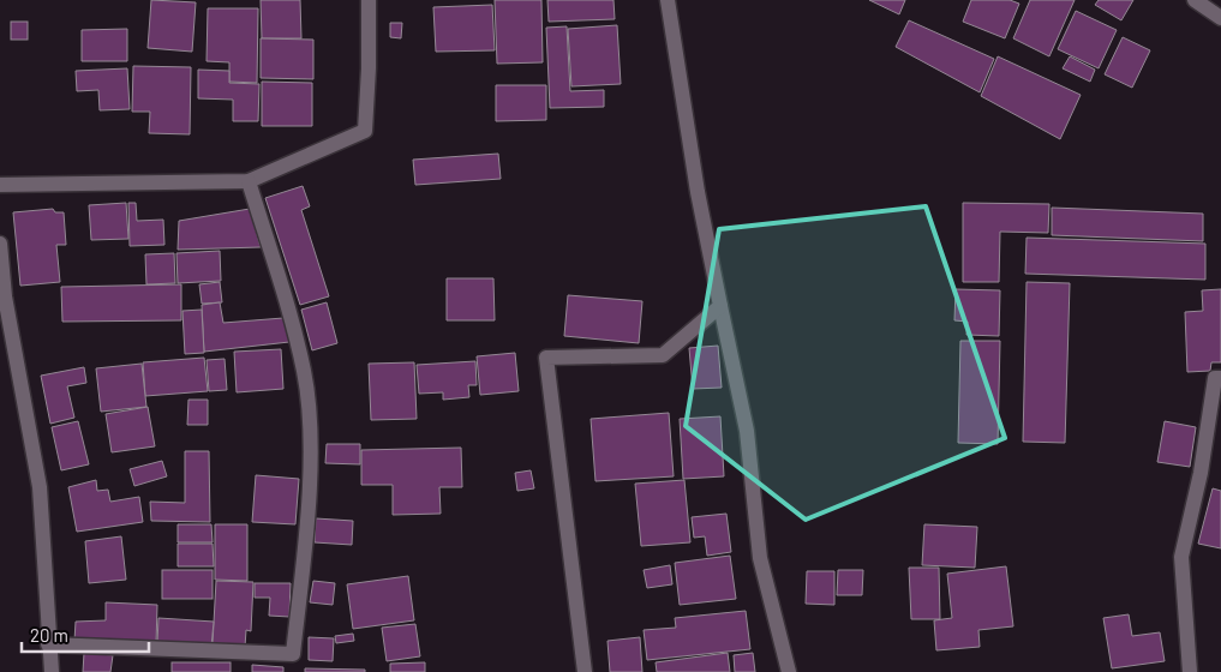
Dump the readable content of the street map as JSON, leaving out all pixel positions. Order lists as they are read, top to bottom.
{
  "scale_bar": "20 m"
}
